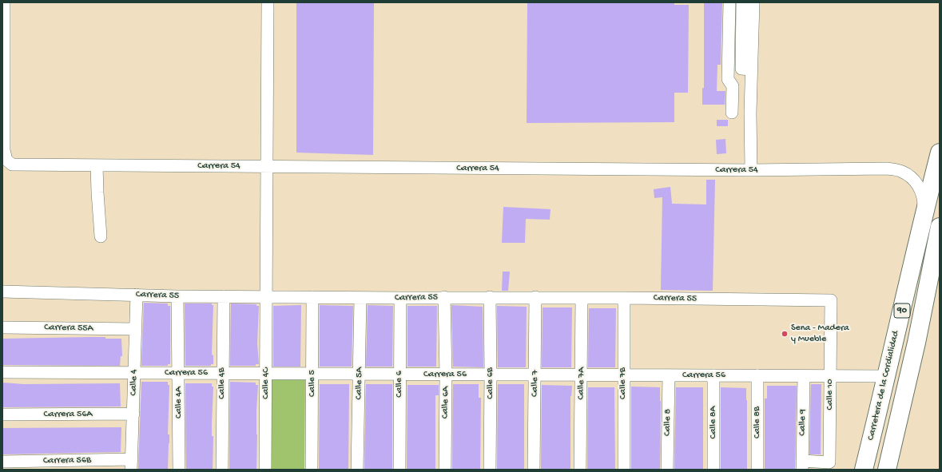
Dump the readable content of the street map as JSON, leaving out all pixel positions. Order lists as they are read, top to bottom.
{
  "streets": {
    "highway": ["90", "Carretera de la Cordialidad"],
    "street": [
      "Carrera 54",
      "Carrera 55",
      "Carrera 55A",
      "Carrera 56",
      "Calle 4",
      "Calle 4B",
      "Calle 4C",
      "Calle 5",
      "Calle 5A",
      "Calle 6B",
      "Calle 7",
      "Calle 7A",
      "Calle 7B",
      "Calle 6",
      "Calle 10",
      "Calle 4A",
      "Calle 6A",
      "Carrera 56A",
      "Calle 8",
      "Calle 8A",
      "Calle 8B",
      "Calle 9",
      "Carrera 56B"
    ]
  },
  "crossings": [
    ["Carrera 54", "Calle 4C"],
    ["Carrera 54", "Carretera de la Cordialidad"],
    ["Carrera 55", "Calle 4"],
    ["Carrera 55", "Calle 4B"],
    ["Carrera 55", "Calle 4C"],
    ["Carrera 55", "Calle 5"],
    ["Carrera 55", "Calle 5A"],
    ["Carrera 55", "Calle 6B"],
    ["Carrera 55", "Calle 7"],
    ["Carrera 55", "Calle 7A"],
    ["Carrera 55", "Calle 7B"],
    ["Carrera 55", "Calle 6"],
    ["Carrera 55", "Calle 10"],
    ["Carrera 55", "Calle 4A"],
    ["Carrera 55", "Calle 6A"],
    ["Carrera 55A", "Calle 4"],
    ["Carrera 56", "Calle 4"],
    ["Carrera 56", "Calle 4B"],
    ["Carrera 56", "Calle 4C"],
    ["Carrera 56", "Calle 5"],
    ["Carrera 56", "Calle 5A"],
    ["Carrera 56", "Calle 6B"],
    ["Carrera 56", "Calle 7"],
    ["Carrera 56", "Calle 7A"],
    ["Carrera 56", "Calle 7B"],
    ["Carrera 56", "Calle 6"],
    ["Carrera 56", "Carretera de la Cordialidad"],
    ["Carrera 56", "Calle 10"],
    ["Carrera 56", "Calle 4A"],
    ["Carrera 56", "Calle 6A"],
    ["Carrera 56", "Calle 8"],
    ["Carrera 56", "Calle 8A"],
    ["Carrera 56", "Calle 8B"],
    ["Carrera 56", "Calle 9"],
    ["Calle 4", "Carrera 56A"],
    ["Calle 4", "Carrera 56B"],
    ["Calle 10", "Calle 9"]
  ],
  "places": ["Sena - Madera y Mueble"]
}
